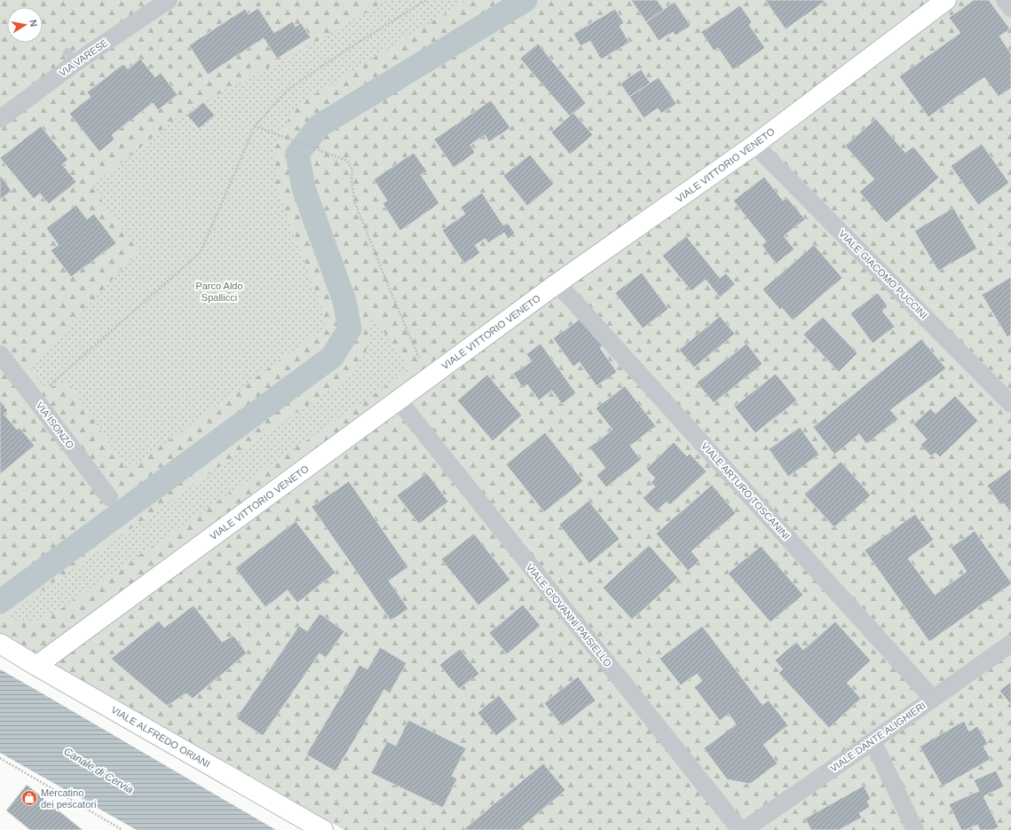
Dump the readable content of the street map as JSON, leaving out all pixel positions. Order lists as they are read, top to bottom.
{
  "streets": {
    "street": [
      "VIA VARESE",
      "VIALE VITTORIO VENETO",
      "VIALE GIACOMO PUCCINI",
      "VIA ISONZO",
      "VIALE ARTURO TOSCANINI",
      "VIALE GIOVANNI PAISIELLO",
      "VIALE ALFREDO ORIANI",
      "VIALE DANTE ALIGHIERI"
    ]
  },
  "crossings": [
    ["VIALE VITTORIO VENETO", "VIALE GIACOMO PUCCINI"],
    ["VIALE VITTORIO VENETO", "VIALE ARTURO TOSCANINI"],
    ["VIALE VITTORIO VENETO", "VIALE GIOVANNI PAISIELLO"],
    ["VIALE VITTORIO VENETO", "VIALE ALFREDO ORIANI"],
    ["VIALE ARTURO TOSCANINI", "VIALE DANTE ALIGHIERI"]
  ],
  "water": ["Canale di Cervia"],
  "parks": ["Parco Aldo Spallicci"],
  "places": {
    "shop": ["Mercatino dei pescatori"]
  },
  "north": "right"
}
